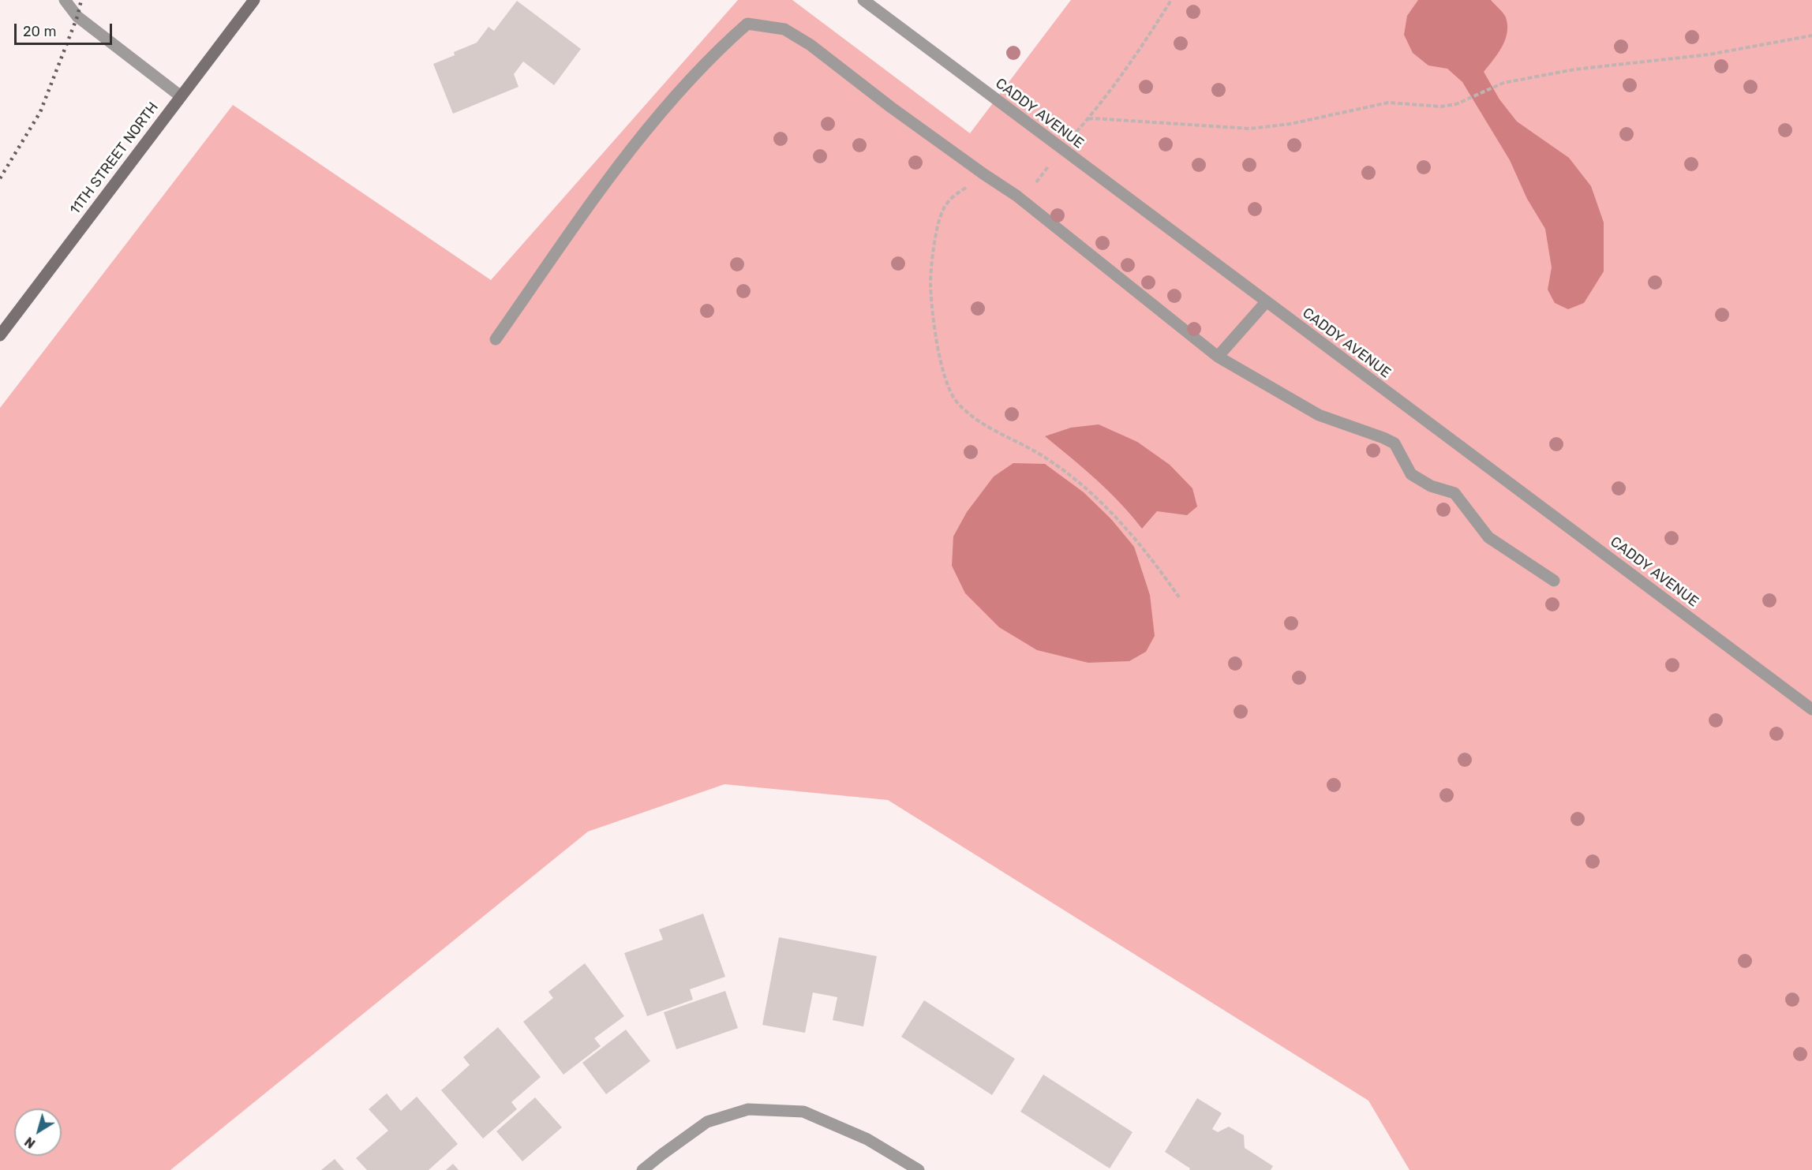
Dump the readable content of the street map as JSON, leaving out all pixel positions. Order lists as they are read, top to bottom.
{
  "streets": {
    "street": ["CADDY AVENUE", "11TH STREET NORTH"]
  },
  "scale_bar": "20 m",
  "north": "bottom left"
}
